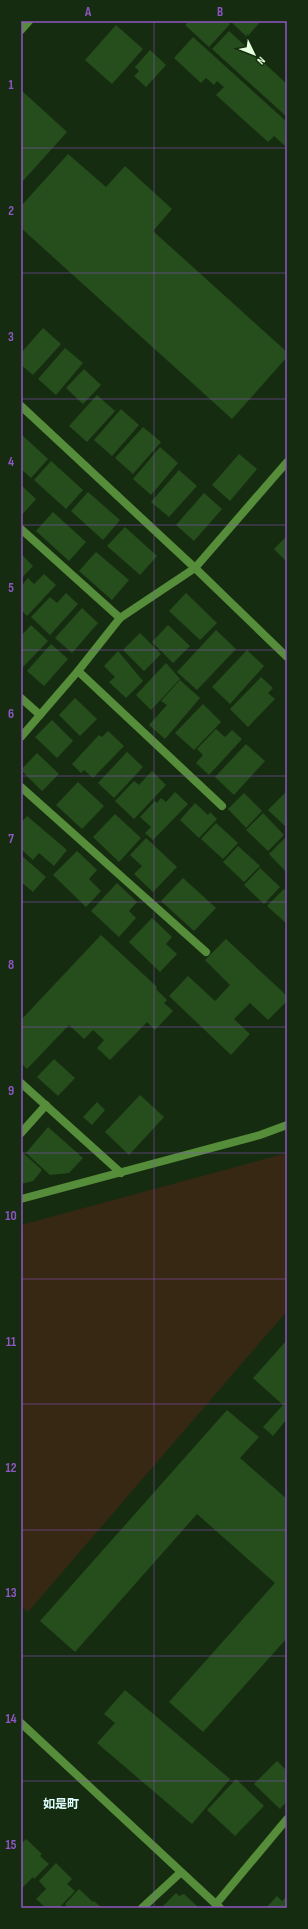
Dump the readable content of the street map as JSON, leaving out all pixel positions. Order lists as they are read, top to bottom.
{
  "districts": ["如是町"],
  "north": "bottom right",
  "grid": {
    "columns": ["A", "B"],
    "rows": [
      "1",
      "2",
      "3",
      "4",
      "5",
      "6",
      "7",
      "8",
      "9",
      "10",
      "11",
      "12",
      "13",
      "14",
      "15"
    ]
  }
}
